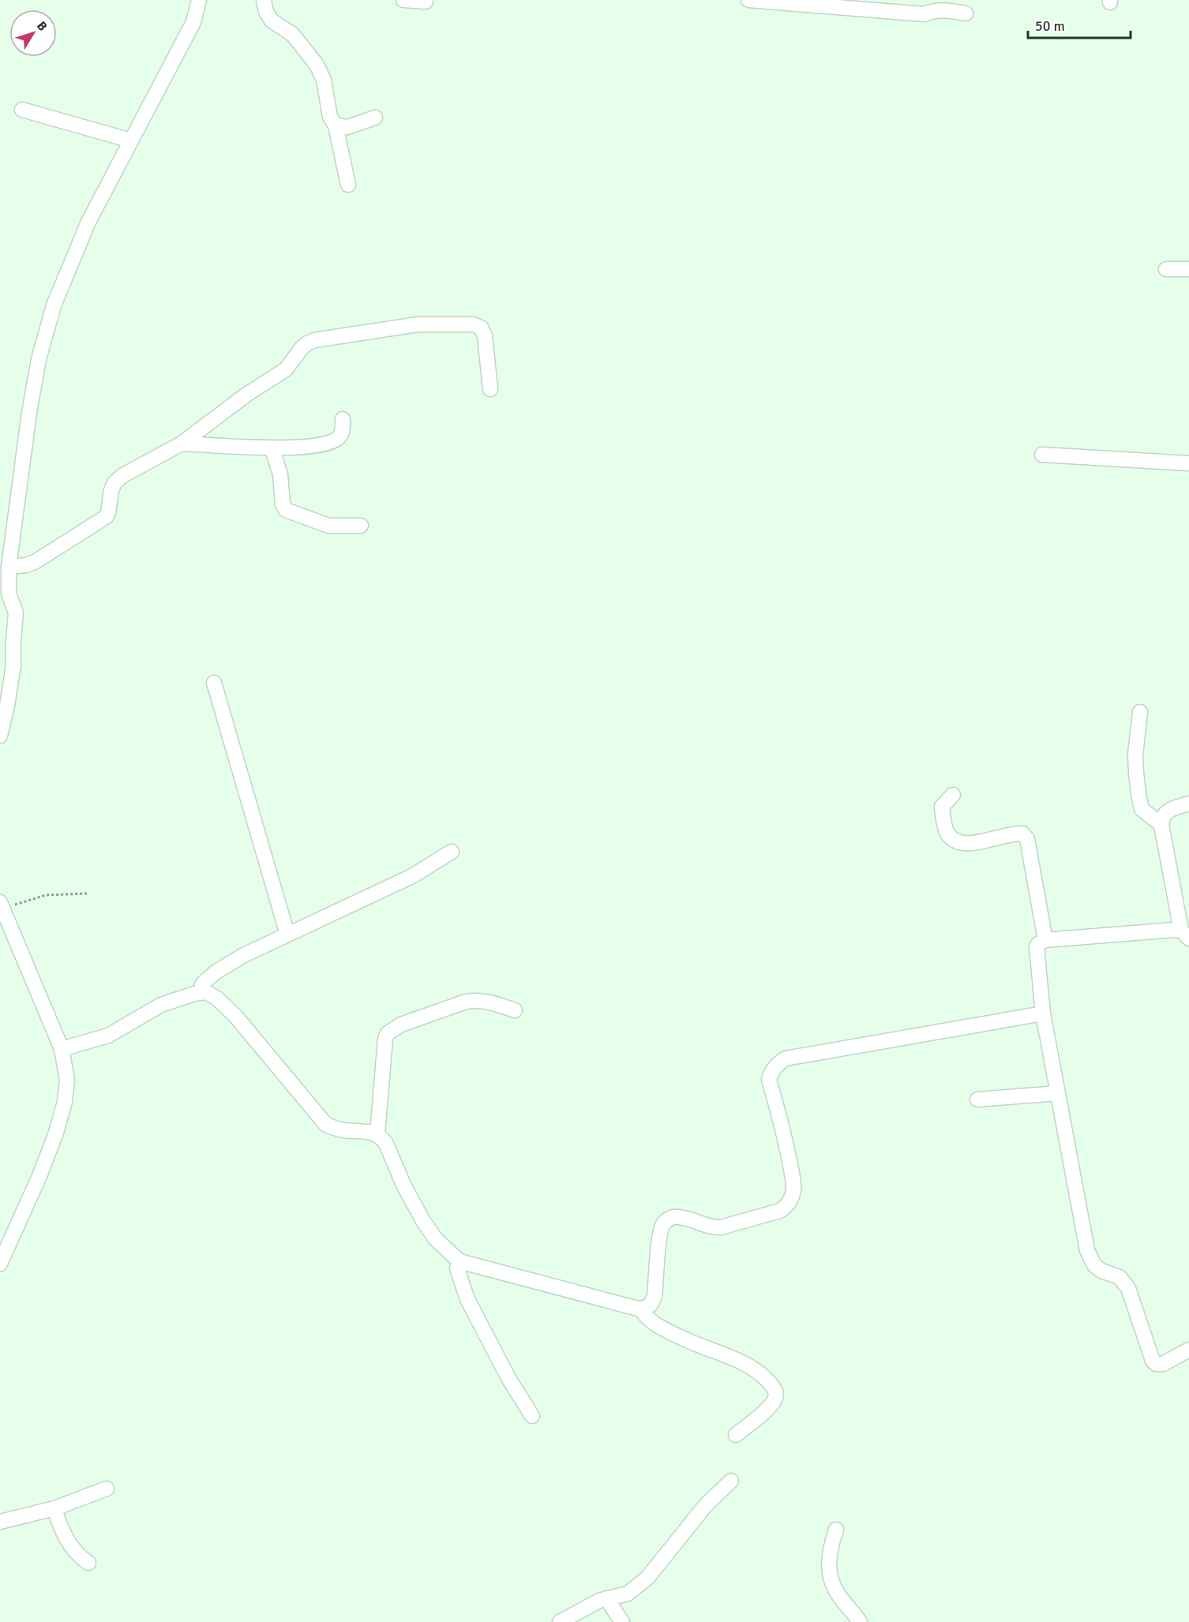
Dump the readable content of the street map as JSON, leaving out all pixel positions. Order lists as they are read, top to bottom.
{
  "scale_bar": "50 m",
  "north": "top right"
}
